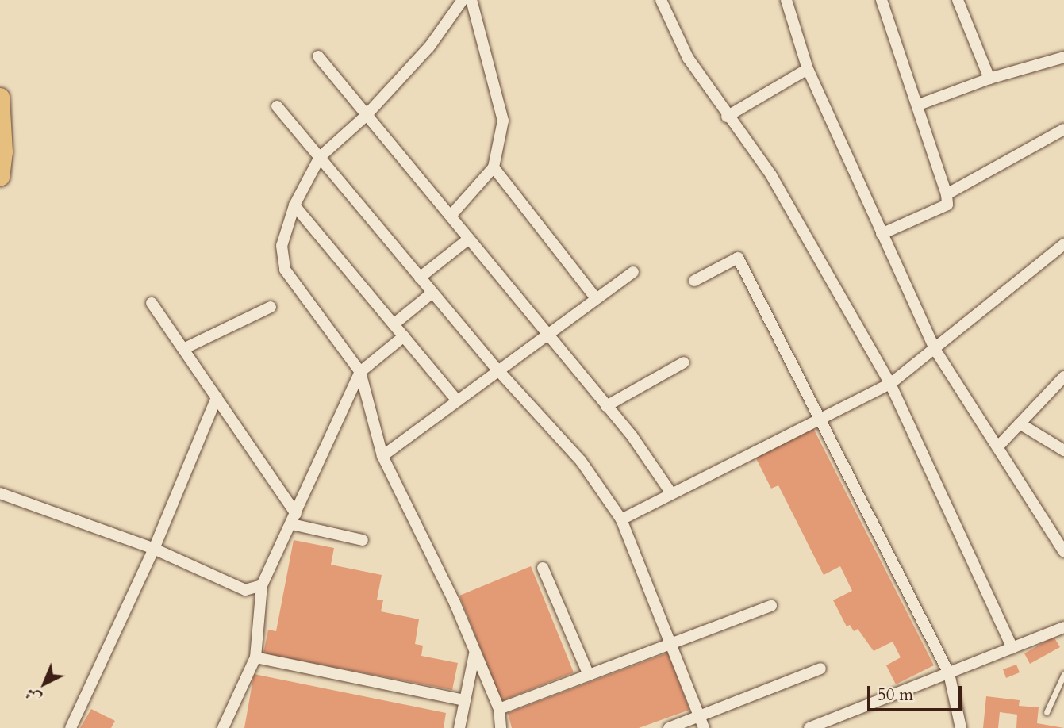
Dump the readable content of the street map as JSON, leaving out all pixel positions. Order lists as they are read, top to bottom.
{
  "scale_bar": "50 m",
  "north": "bottom left"
}
